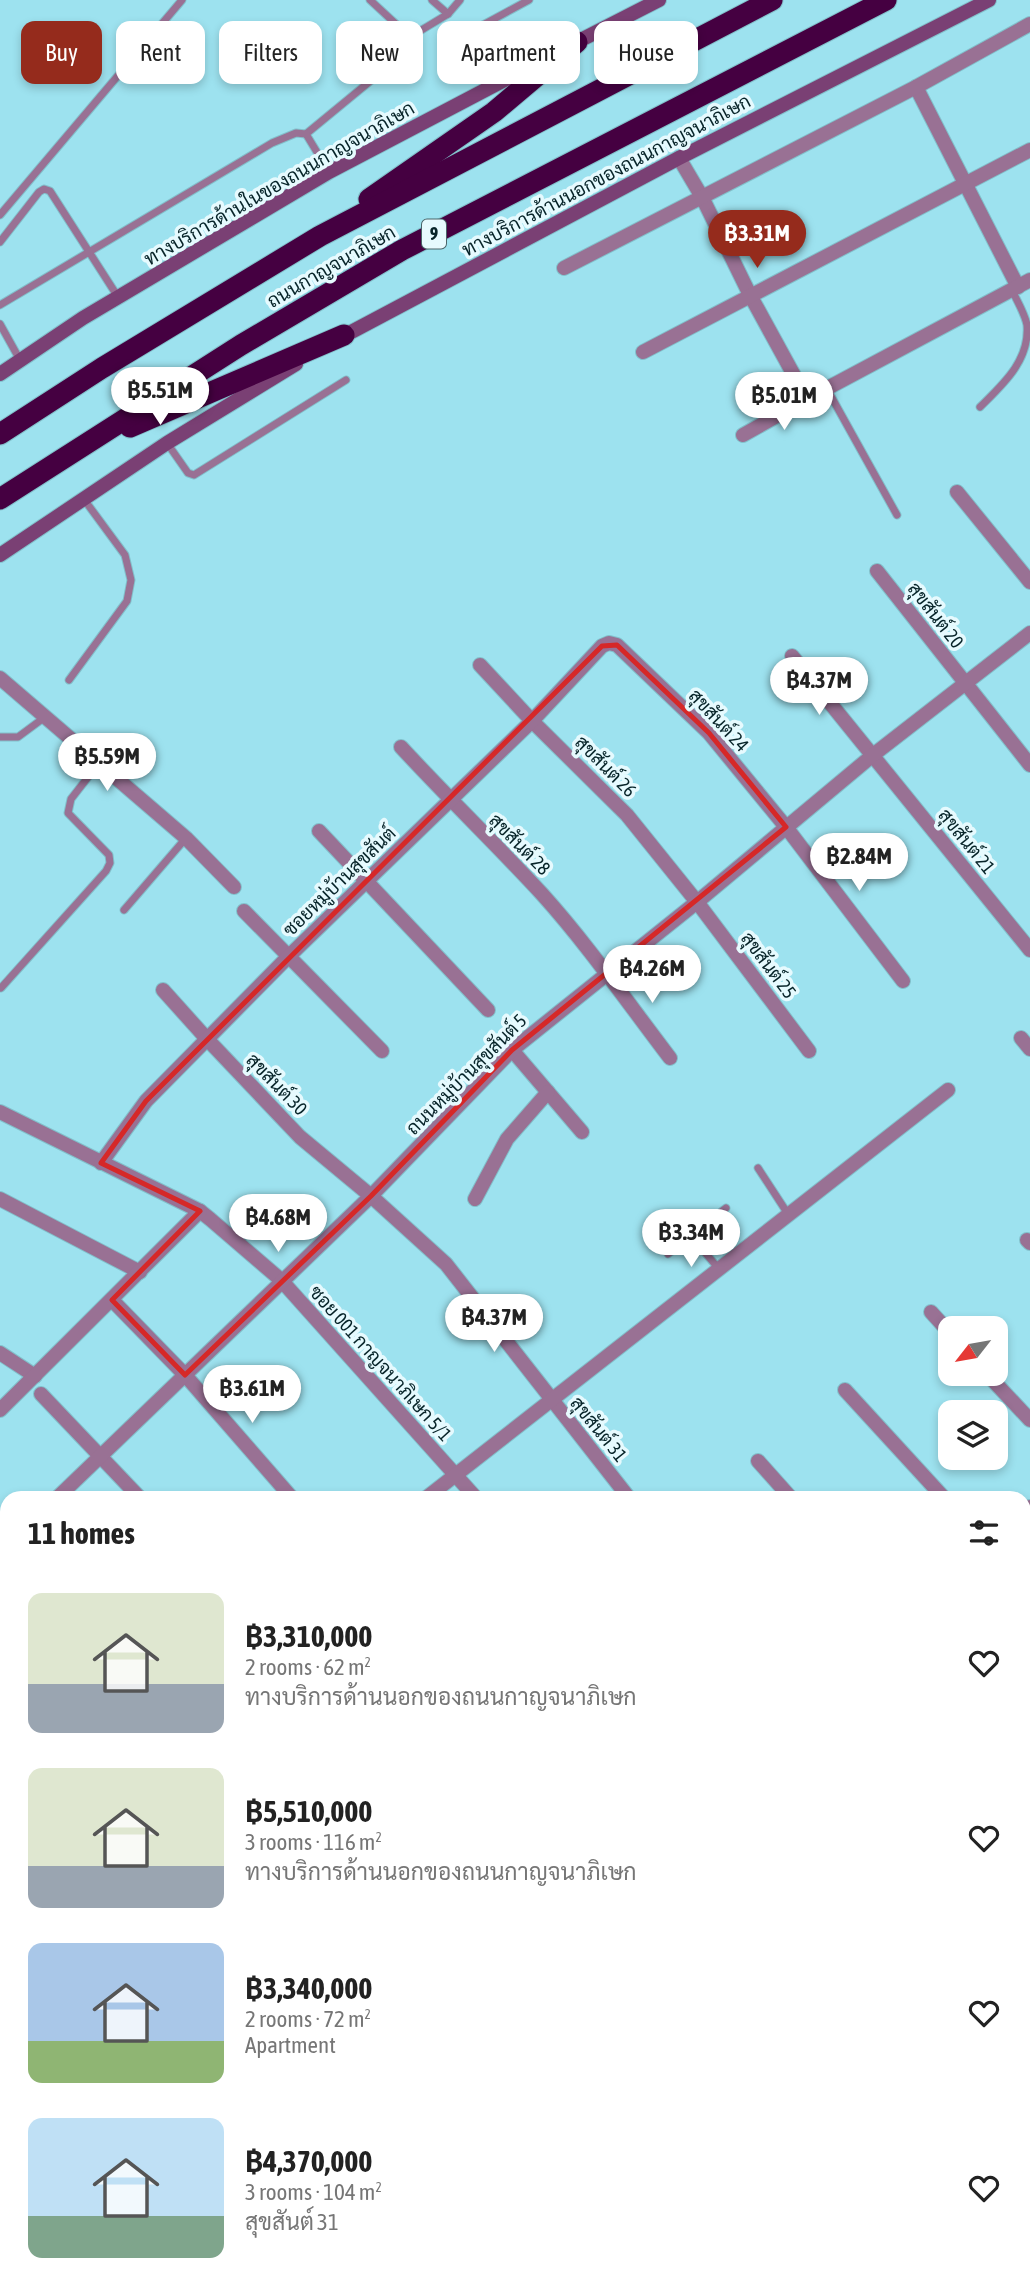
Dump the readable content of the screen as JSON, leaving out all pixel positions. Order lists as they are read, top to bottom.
{
  "streets": {
    "highway": ["9", "ถนนกาญจนาภิเษก"],
    "main road": ["ทางบริการด้านนอกของถนนกาญจนาภิเษก", "ทางบริการด้านในของถนนกาญจนาภิเษก"],
    "street": [
      "สุขสันต์ 20",
      "สุขสันต์ 24",
      "สุขสันต์ 26",
      "สุขสันต์ 21",
      "สุขสันต์ 28",
      "ซอยหมู่บ้านสุขสันต์",
      "สุขสันต์ 25",
      "ถนนหมู่บ้านสุขสันต์ 5",
      "สุขสันต์ 30",
      "ซอย 001 กาญจนาภิเษก 5/1",
      "สุขสันต์ 31"
    ]
  },
  "crossings": [
    ["สุขสันต์ 20", "ถนนหมู่บ้านสุขสันต์ 5"],
    ["สุขสันต์ 24", "ซอยหมู่บ้านสุขสันต์"],
    ["สุขสันต์ 24", "ถนนหมู่บ้านสุขสันต์ 5"],
    ["สุขสันต์ 26", "ซอยหมู่บ้านสุขสันต์"],
    ["สุขสันต์ 26", "สุขสันต์ 25"],
    ["สุขสันต์ 26", "ถนนหมู่บ้านสุขสันต์ 5"],
    ["สุขสันต์ 21", "ถนนหมู่บ้านสุขสันต์ 5"],
    ["สุขสันต์ 28", "ซอยหมู่บ้านสุขสันต์"],
    ["สุขสันต์ 28", "ถนนหมู่บ้านสุขสันต์ 5"],
    ["ซอยหมู่บ้านสุขสันต์", "สุขสันต์ 30"],
    ["ซอยหมู่บ้านสุขสันต์", "ซอย 001 กาญจนาภิเษก 5/1"],
    ["สุขสันต์ 25", "ถนนหมู่บ้านสุขสันต์ 5"],
    ["ถนนหมู่บ้านสุขสันต์ 5", "สุขสันต์ 30"],
    ["ถนนหมู่บ้านสุขสันต์ 5", "ซอย 001 กาญจนาภิเษก 5/1"],
    ["ถนนหมู่บ้านสุขสันต์ 5", "สุขสันต์ 31"],
    ["สุขสันต์ 30", "สุขสันต์ 31"]
  ],
  "north": "bottom left",
  "page": {
    "chip": [
      "Buy",
      "Rent",
      "Filters",
      "New",
      "Apartment",
      "House"
    ],
    "price": [
      "฿3.31M",
      "฿5.51M",
      "฿5.01M",
      "฿4.37M",
      "฿5.59M",
      "฿2.84M",
      "฿4.26M",
      "฿4.68M",
      "฿3.34M",
      "฿4.37M",
      "฿3.61M"
    ],
    "heading": "11 homes",
    "list": [
      {
        "name": "฿3,310,000",
        "note": "2 rooms · 62 m² · ทางบริการด้านนอกของถนนกาญจนาภิเษก"
      },
      {
        "name": "฿5,510,000",
        "note": "3 rooms · 116 m² · ทางบริการด้านนอกของถนนกาญจนาภิเษก"
      },
      {
        "name": "฿3,340,000",
        "note": "2 rooms · 72 m² · Apartment"
      },
      {
        "name": "฿4,370,000",
        "note": "3 rooms · 104 m² · สุขสันต์ 31"
      }
    ]
  }
}
